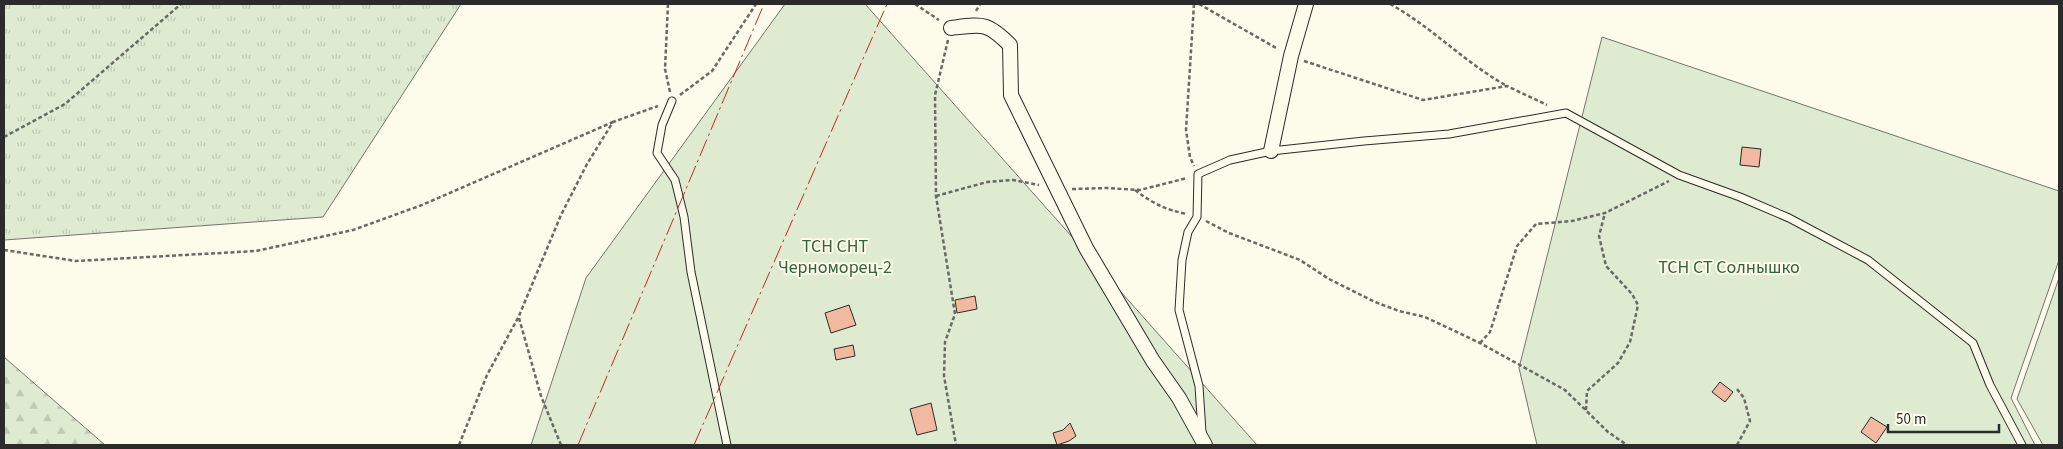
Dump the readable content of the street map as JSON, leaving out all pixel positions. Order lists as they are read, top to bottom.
{
  "parks": ["ТСН СНТ Черноморец-2", "ТСН СТ Солнышко"],
  "scale_bar": "50 m"
}
